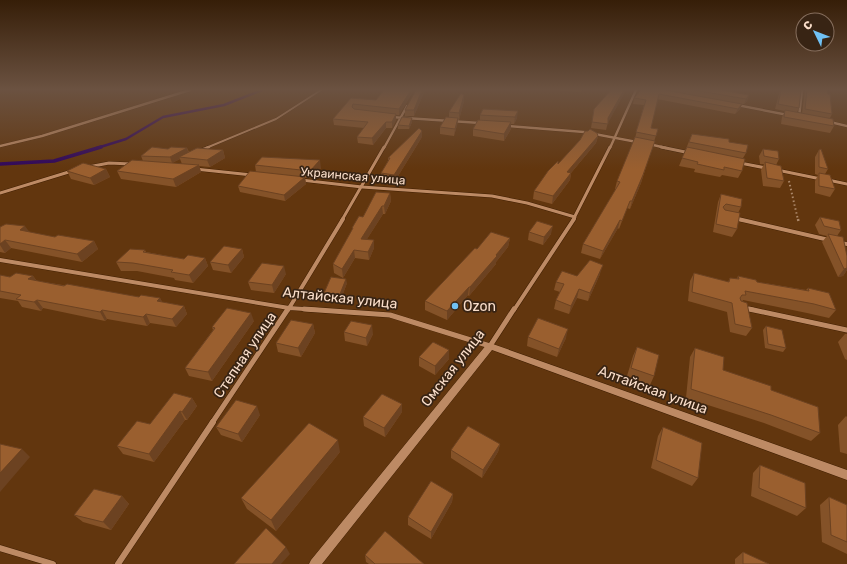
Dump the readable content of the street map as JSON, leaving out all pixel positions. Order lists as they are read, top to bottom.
{
  "streets": {
    "street": [
      "Украинская улица",
      "Алтайская улица",
      "Степная улица",
      "Омская улица"
    ]
  },
  "crossings": [
    ["Украинская улица", "Степная улица"],
    ["Украинская улица", "Омская улица"],
    ["Алтайская улица", "Степная улица"],
    ["Алтайская улица", "Омская улица"]
  ],
  "places": ["Ozon"],
  "north": "top left"
}
